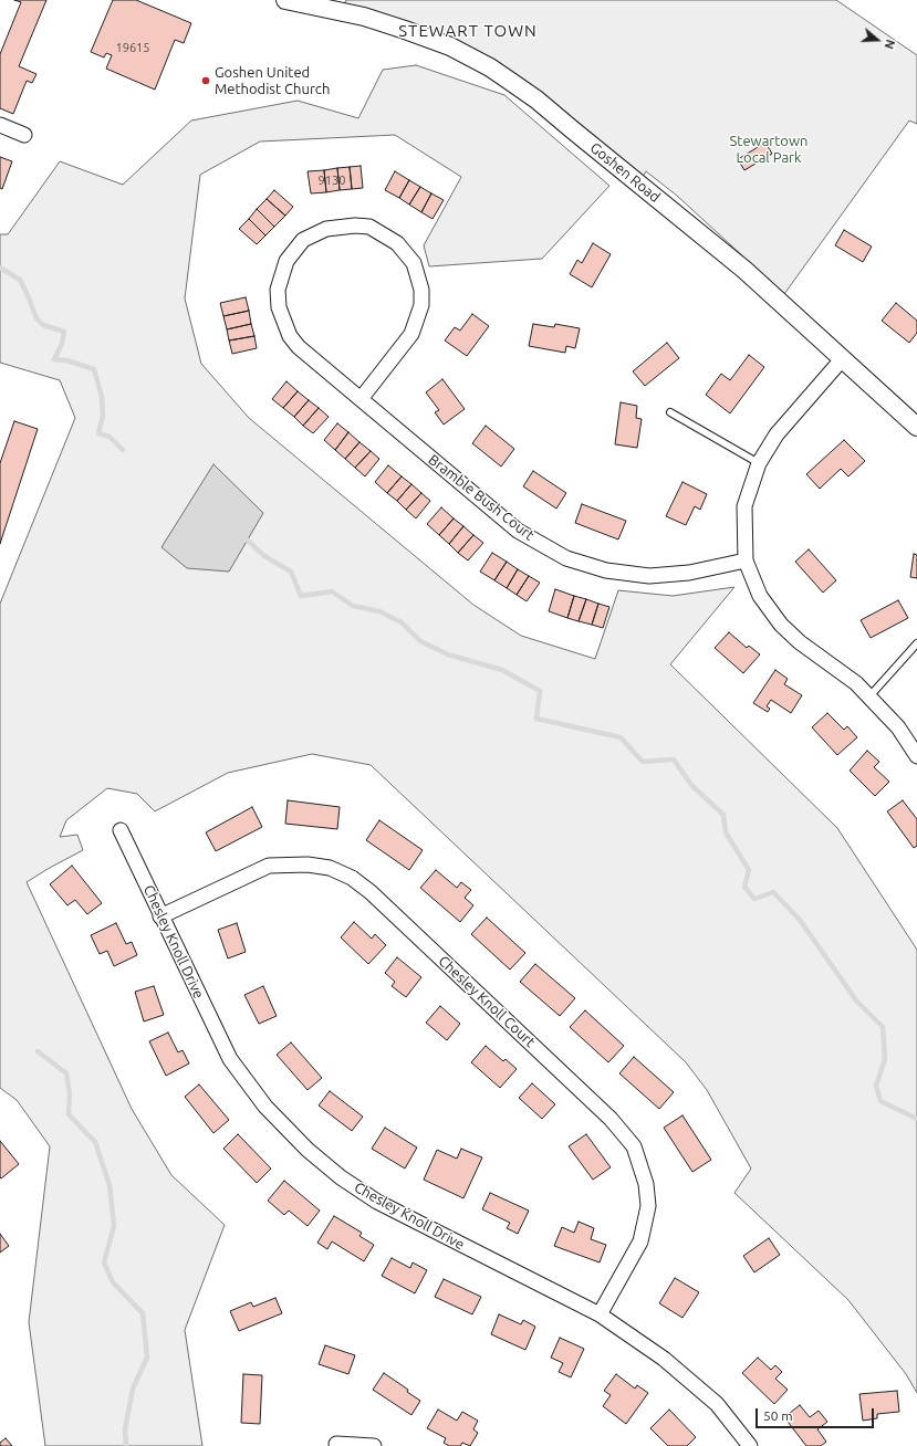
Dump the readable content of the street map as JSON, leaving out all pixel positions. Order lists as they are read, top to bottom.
{
  "streets": {
    "street": [
      "Goshen Road",
      "Bramble Bush Court",
      "Chesley Knoll Drive",
      "Chesley Knoll Court"
    ]
  },
  "crossings": [
    ["Chesley Knoll Drive", "Chesley Knoll Court"]
  ],
  "districts": ["STEWART TOWN"],
  "parks": ["Stewartown Local Park"],
  "places": ["Goshen United Methodist Church"],
  "house_numbers": ["19615", "9130"],
  "scale_bar": "50 m",
  "north": "right"
}
